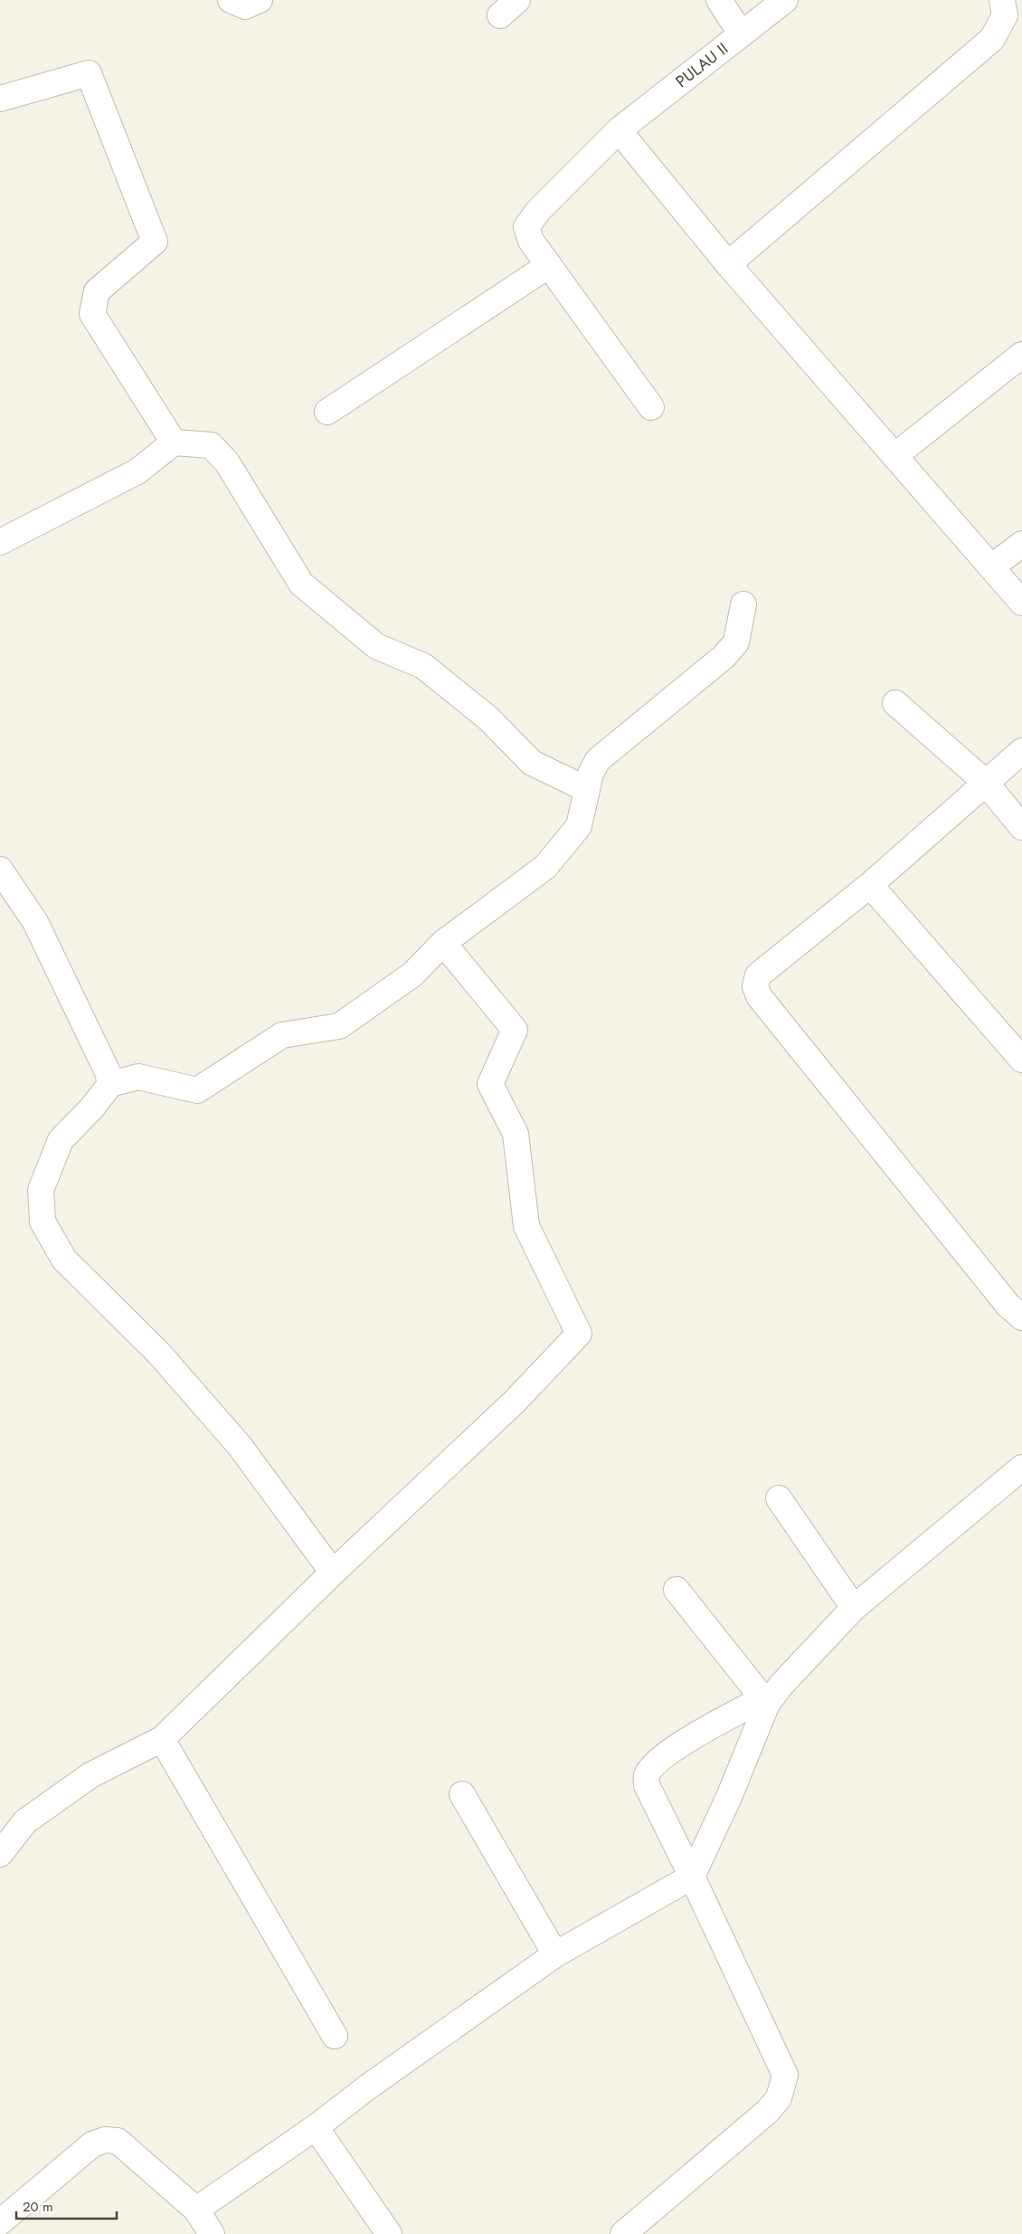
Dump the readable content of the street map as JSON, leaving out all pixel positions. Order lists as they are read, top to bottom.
{
  "streets": {
    "street": ["PULAU II"]
  },
  "scale_bar": "20 m"
}
